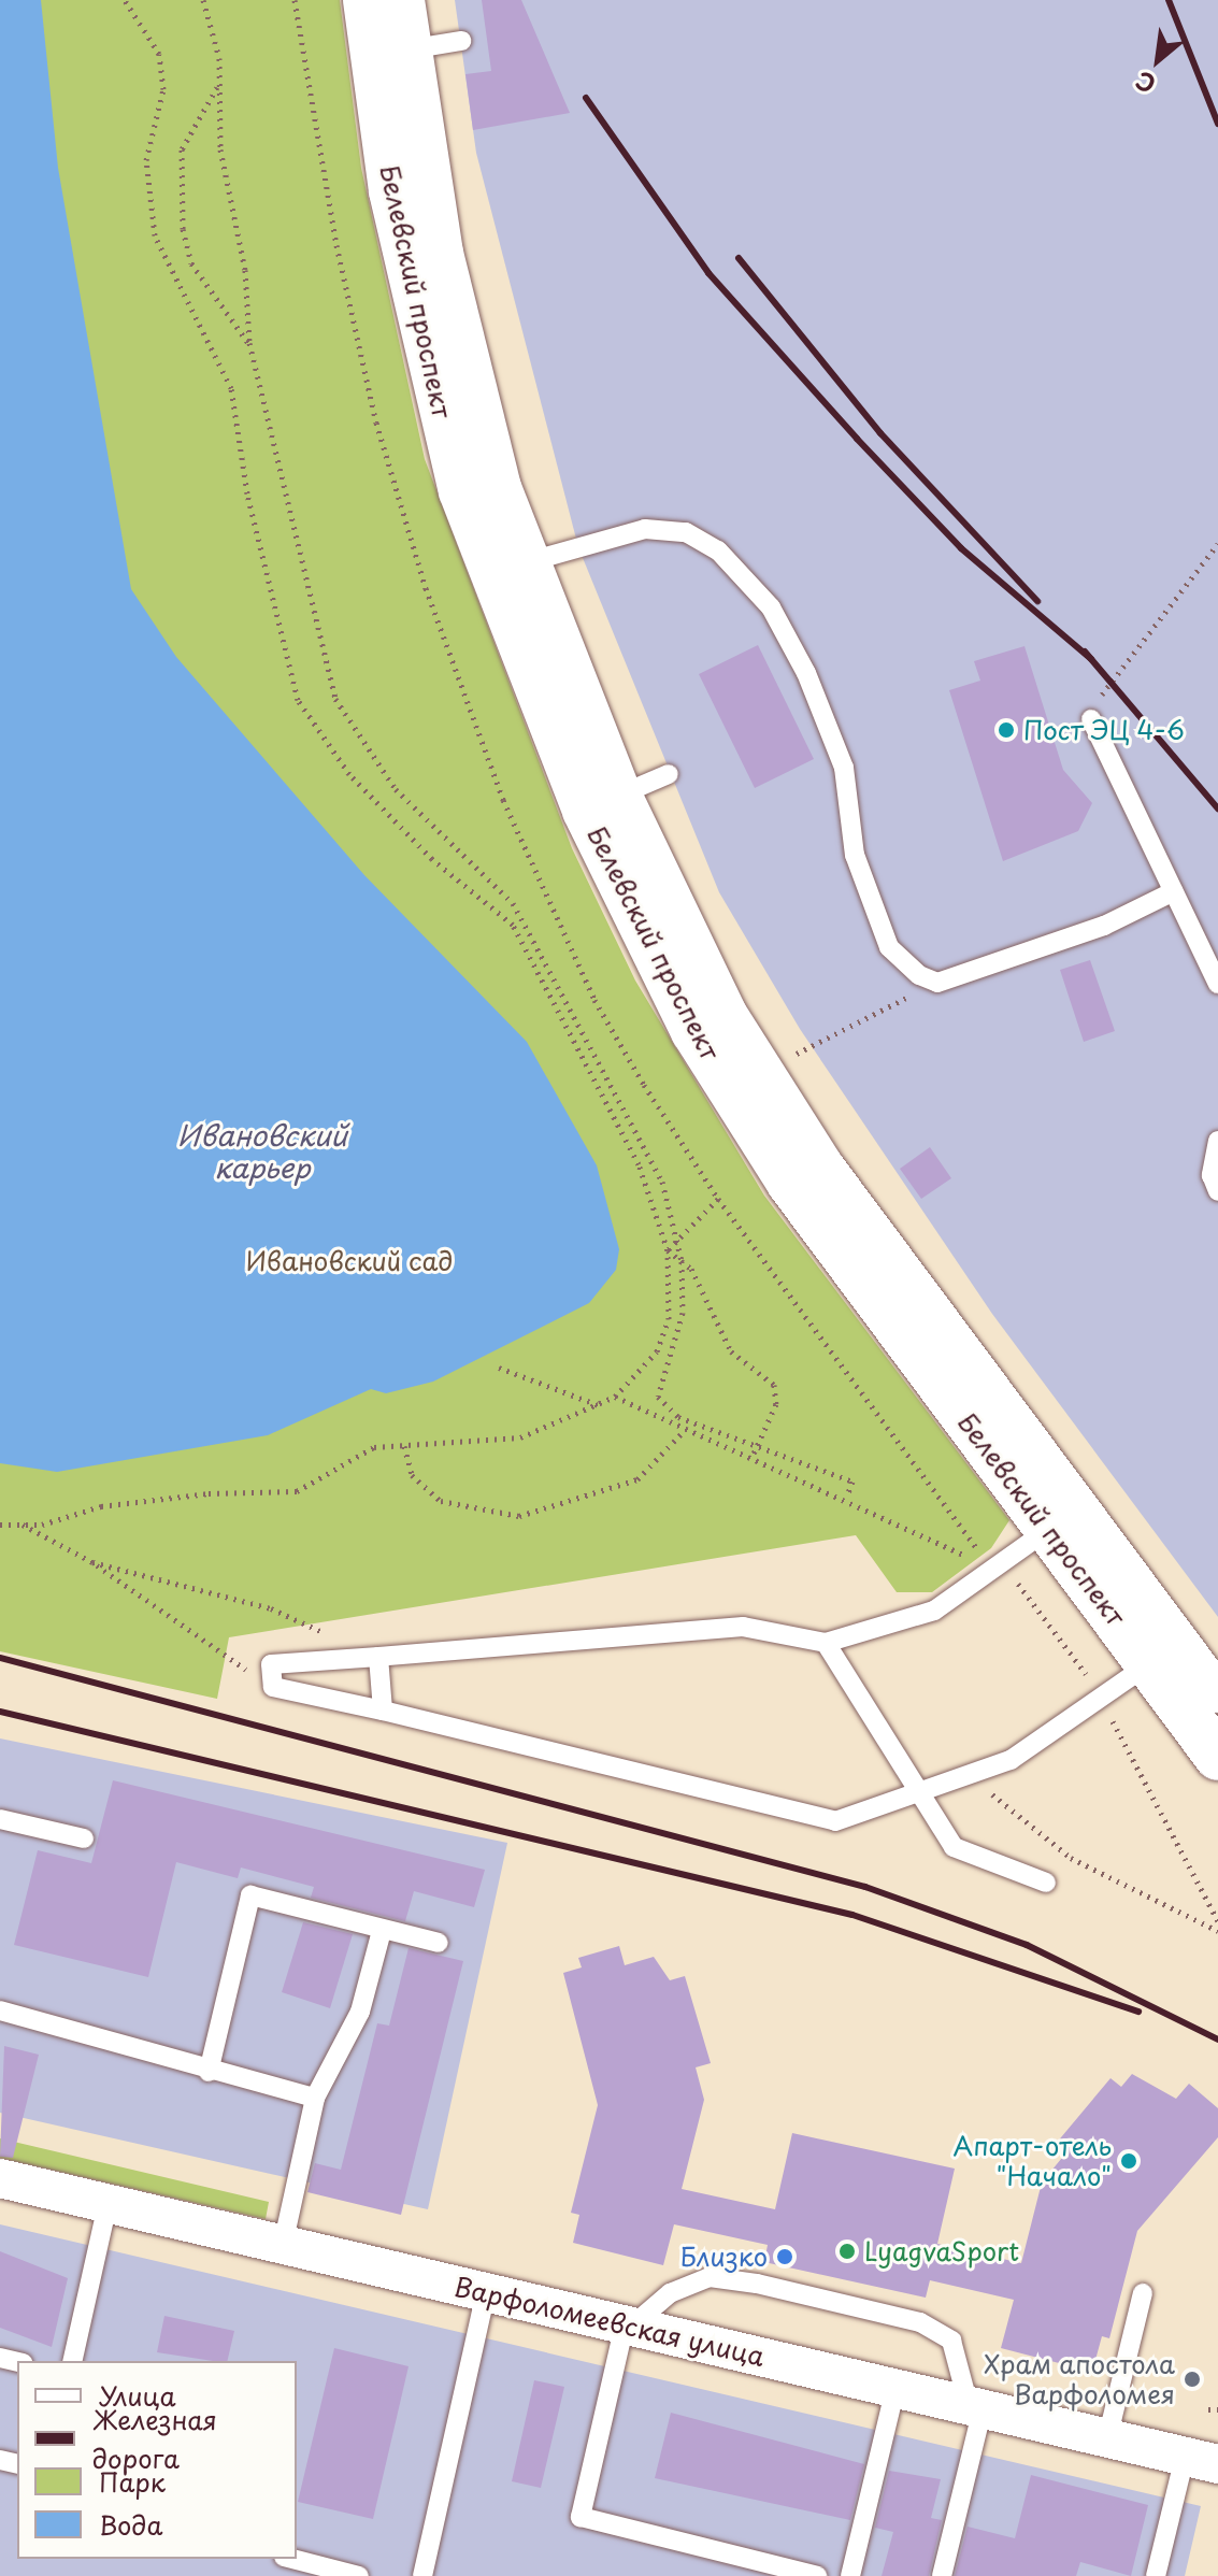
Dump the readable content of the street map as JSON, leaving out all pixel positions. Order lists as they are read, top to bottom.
{
  "streets": {
    "street": ["Белевский проспект", "Варфоломеевская улица"]
  },
  "water": ["Ивановский карьер"],
  "parks": ["Ивановский сад"],
  "places": [
    "Пост ЭЦ 4-6",
    "Апарт-отель \"Начало\"",
    "LyagvaSport",
    "Близко",
    "Храм апостола Варфоломея"
  ],
  "legend": [
    "Улица",
    "Железная дорога",
    "Парк",
    "Вода"
  ],
  "north": "bottom left"
}
